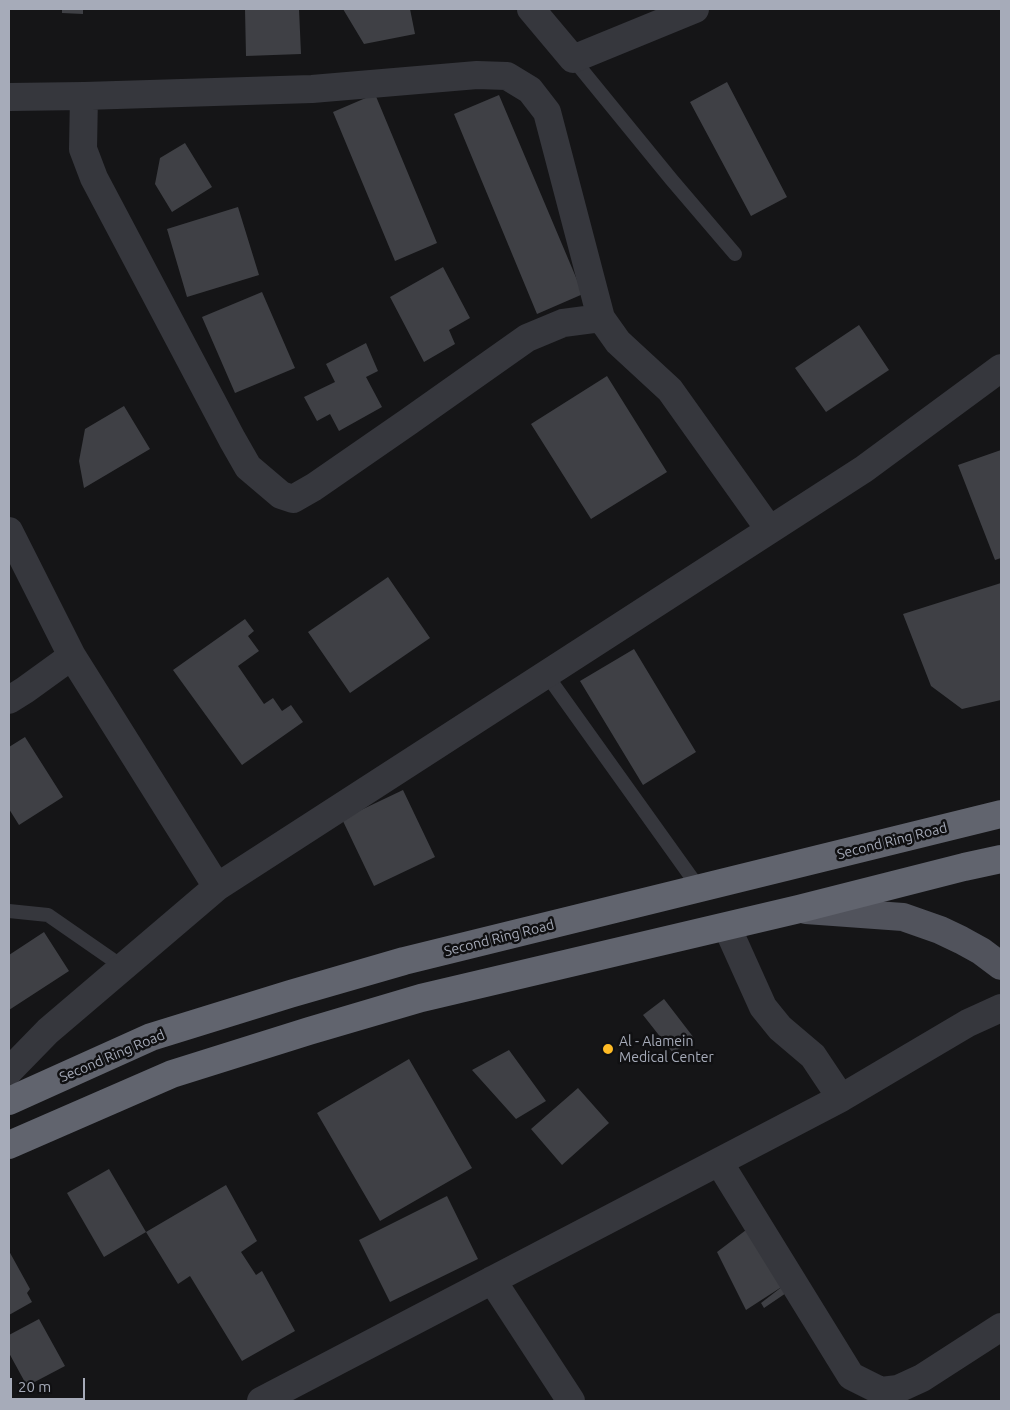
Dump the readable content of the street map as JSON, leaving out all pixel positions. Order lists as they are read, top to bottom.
{
  "streets": {
    "highway": ["Second Ring Road"]
  },
  "places": ["Al - Alamein Medical Center"],
  "scale_bar": "20 m"
}
